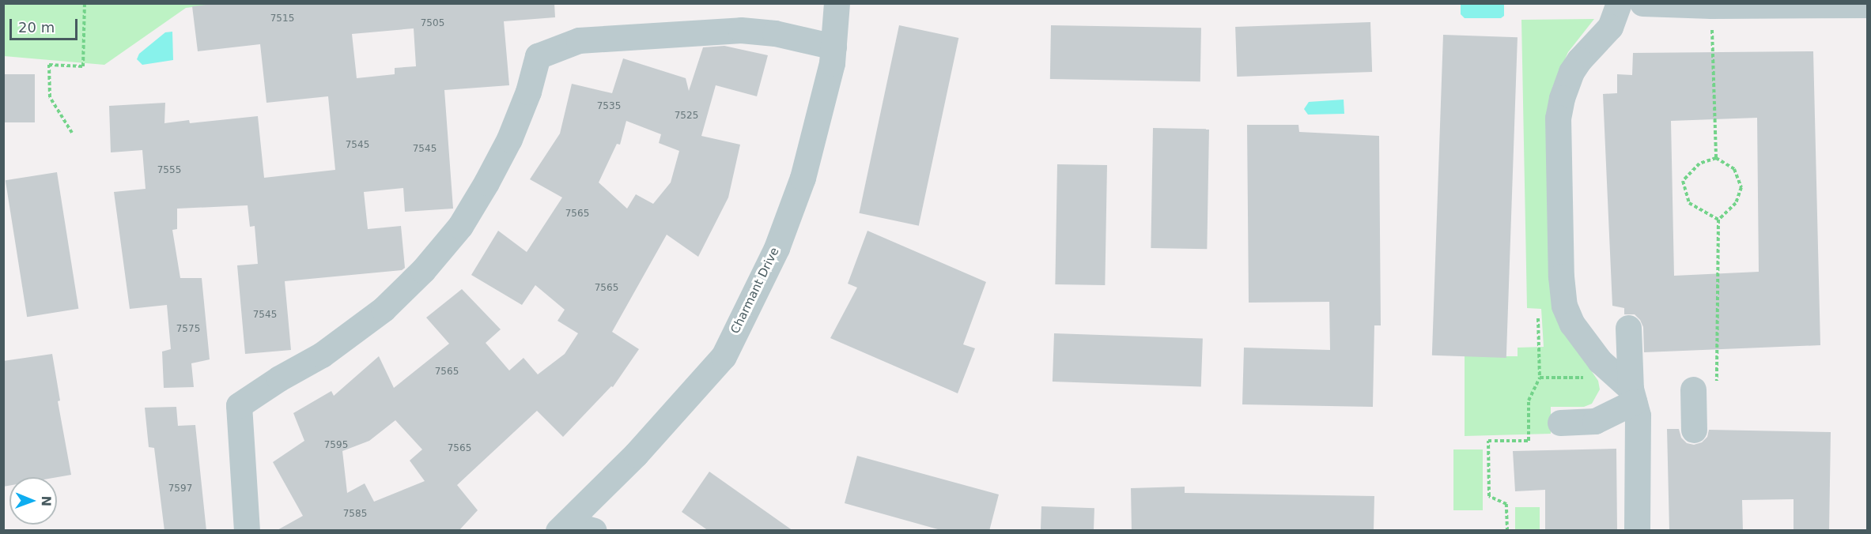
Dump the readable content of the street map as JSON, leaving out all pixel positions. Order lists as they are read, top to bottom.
{
  "streets": {
    "street": ["Charmant Drive"]
  },
  "house_numbers": [
    "7515",
    "7505",
    "7535",
    "7525",
    "7545",
    "7545",
    "7555",
    "7565",
    "7565",
    "7545",
    "7575",
    "7565",
    "7595",
    "7565",
    "7597",
    "7585"
  ],
  "scale_bar": "20 m",
  "north": "right"
}
